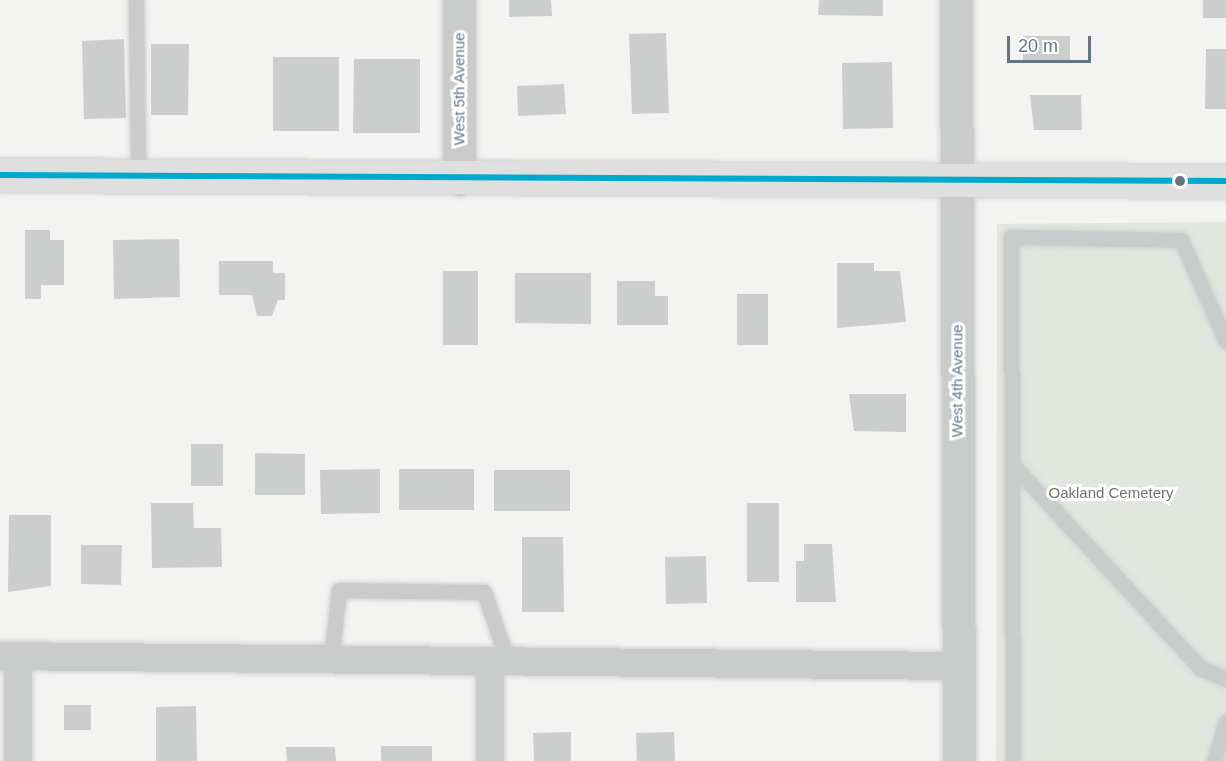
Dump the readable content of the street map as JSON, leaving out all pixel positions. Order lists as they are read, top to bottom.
{
  "streets": {
    "street": ["West 5th Avenue", "West 4th Avenue"]
  },
  "parks": ["Oakland Cemetery"],
  "scale_bar": "20 m"
}
